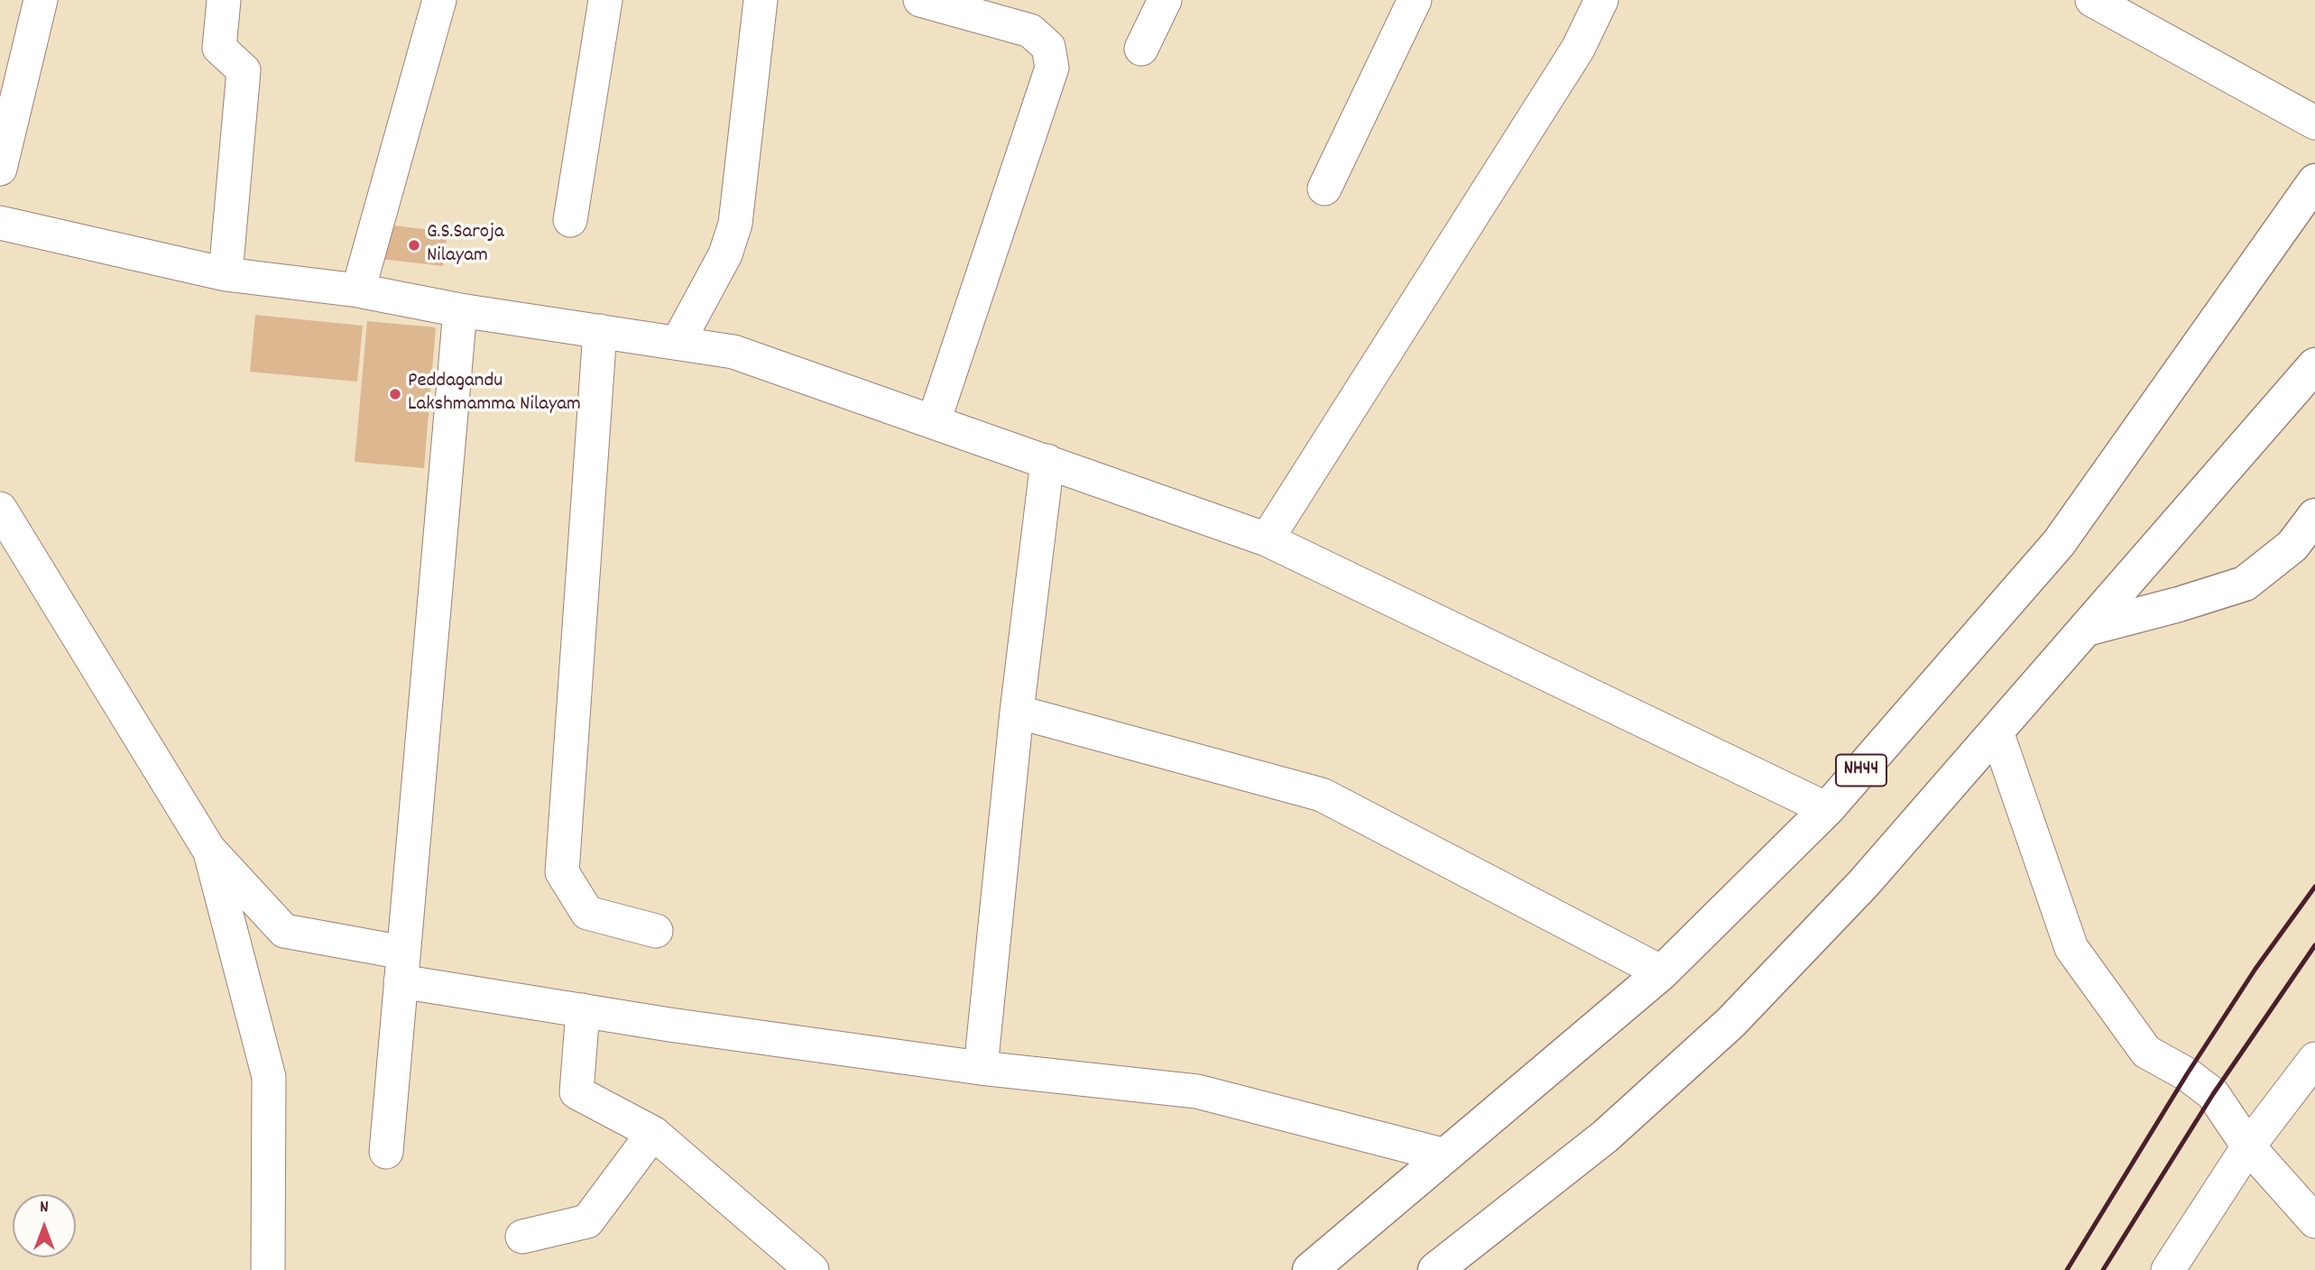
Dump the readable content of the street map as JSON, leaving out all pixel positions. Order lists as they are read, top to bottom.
{
  "streets": {
    "main road": ["NH44"]
  },
  "places": ["G.S.Saroja Nilayam", "Peddagandu Lakshmamma Nilayam"],
  "north": "top"
}
